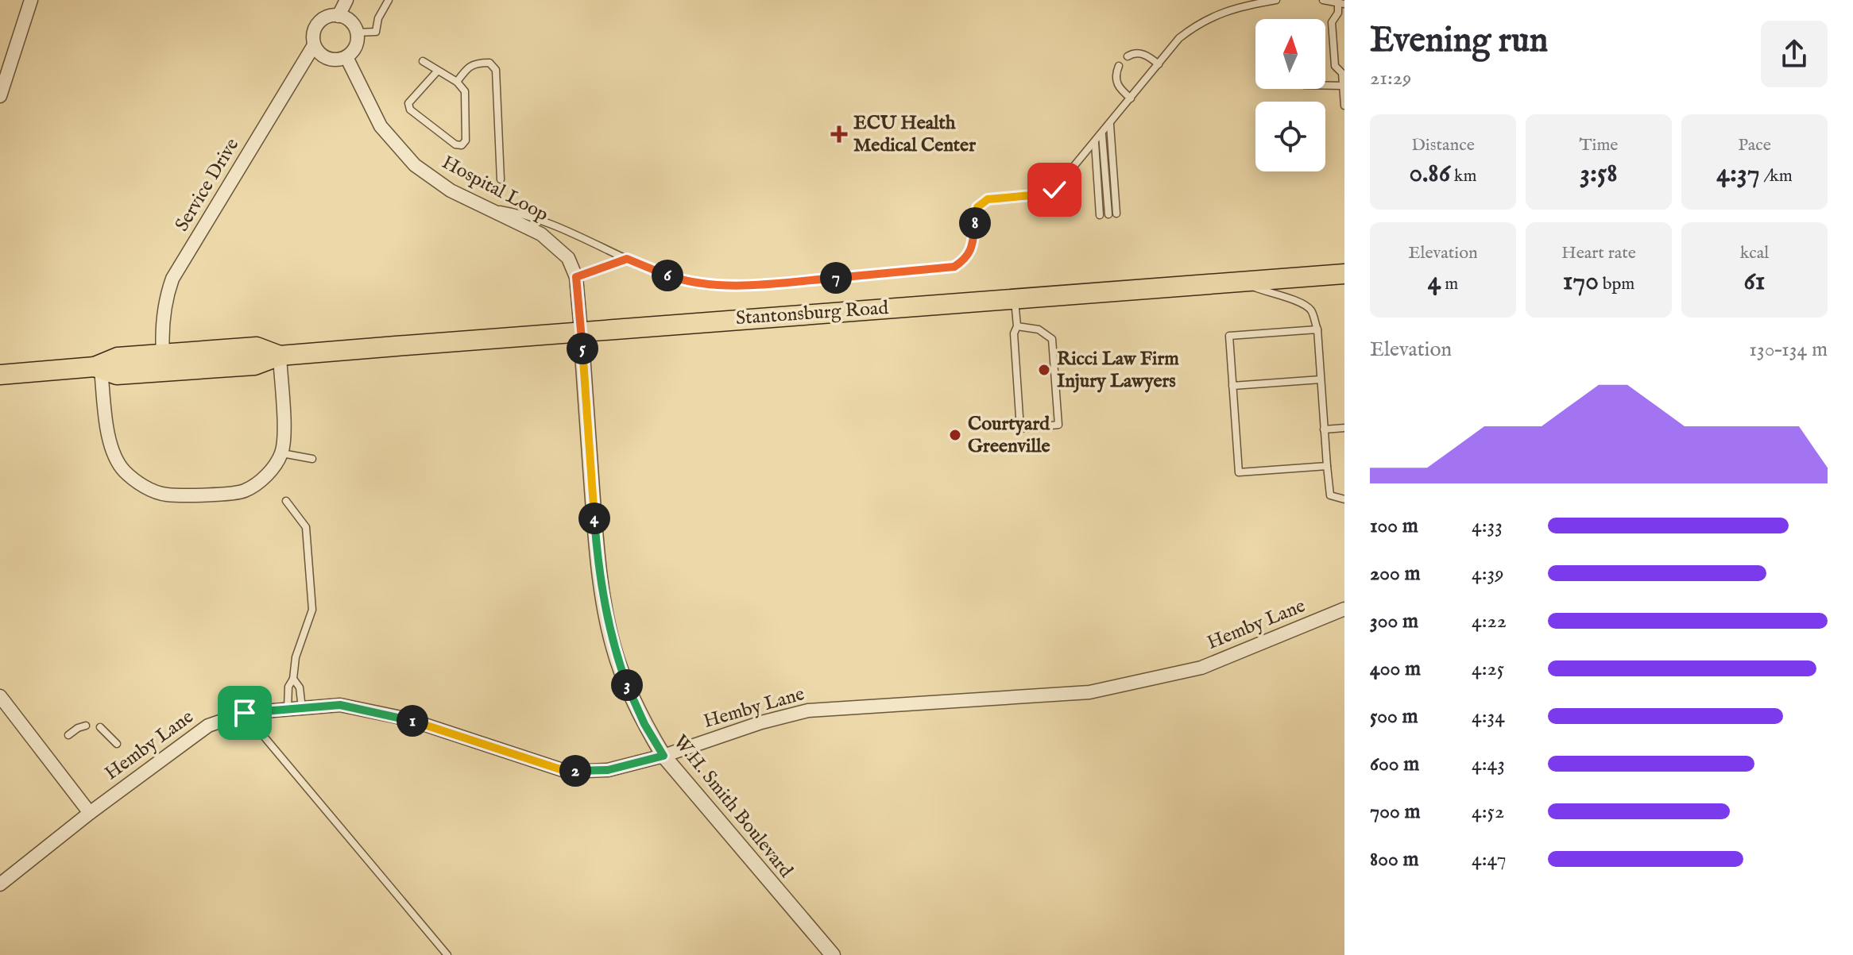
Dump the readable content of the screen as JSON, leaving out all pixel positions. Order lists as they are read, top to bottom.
{
  "streets": {
    "main road": ["Stantonsburg Road"],
    "street": [
      "Service Drive",
      "Hospital Loop",
      "Hemby Lane",
      "W.H. Smith Boulevard"
    ]
  },
  "crossings": [
    ["Service Drive", "Hospital Loop"],
    ["Service Drive", "Stantonsburg Road"],
    ["Hospital Loop", "Stantonsburg Road"],
    ["Hospital Loop", "W.H. Smith Boulevard"],
    ["Stantonsburg Road", "W.H. Smith Boulevard"],
    ["Hemby Lane", "W.H. Smith Boulevard"]
  ],
  "places": {
    "health": ["ECU Health Medical Center"],
    "other": ["Ricci Law Firm Injury Lawyers", "Courtyard Greenville"]
  },
  "north": "top",
  "page": {
    "heading": ["Evening run", "21:29"],
    "stats": [
      ["Distance", "0.86 km"],
      ["Time", "3:58"],
      ["Pace", "4:37 /km"],
      ["Elevation", "4 m"],
      ["Heart rate", "170 bpm"],
      ["kcal", "61"]
    ],
    "pins": [
      "8",
      "6",
      "7",
      "5",
      "4",
      "3",
      "1",
      "2"
    ],
    "chart": ["Elevation", "130–134 m"],
    "list": [
      {
        "name": "100 m",
        "note": "4:33"
      },
      {
        "name": "200 m",
        "note": "4:39"
      },
      {
        "name": "300 m",
        "note": "4:22"
      },
      {
        "name": "400 m",
        "note": "4:25"
      },
      {
        "name": "500 m",
        "note": "4:34"
      },
      {
        "name": "600 m",
        "note": "4:43"
      },
      {
        "name": "700 m",
        "note": "4:52"
      },
      {
        "name": "800 m",
        "note": "4:47"
      }
    ]
  }
}
